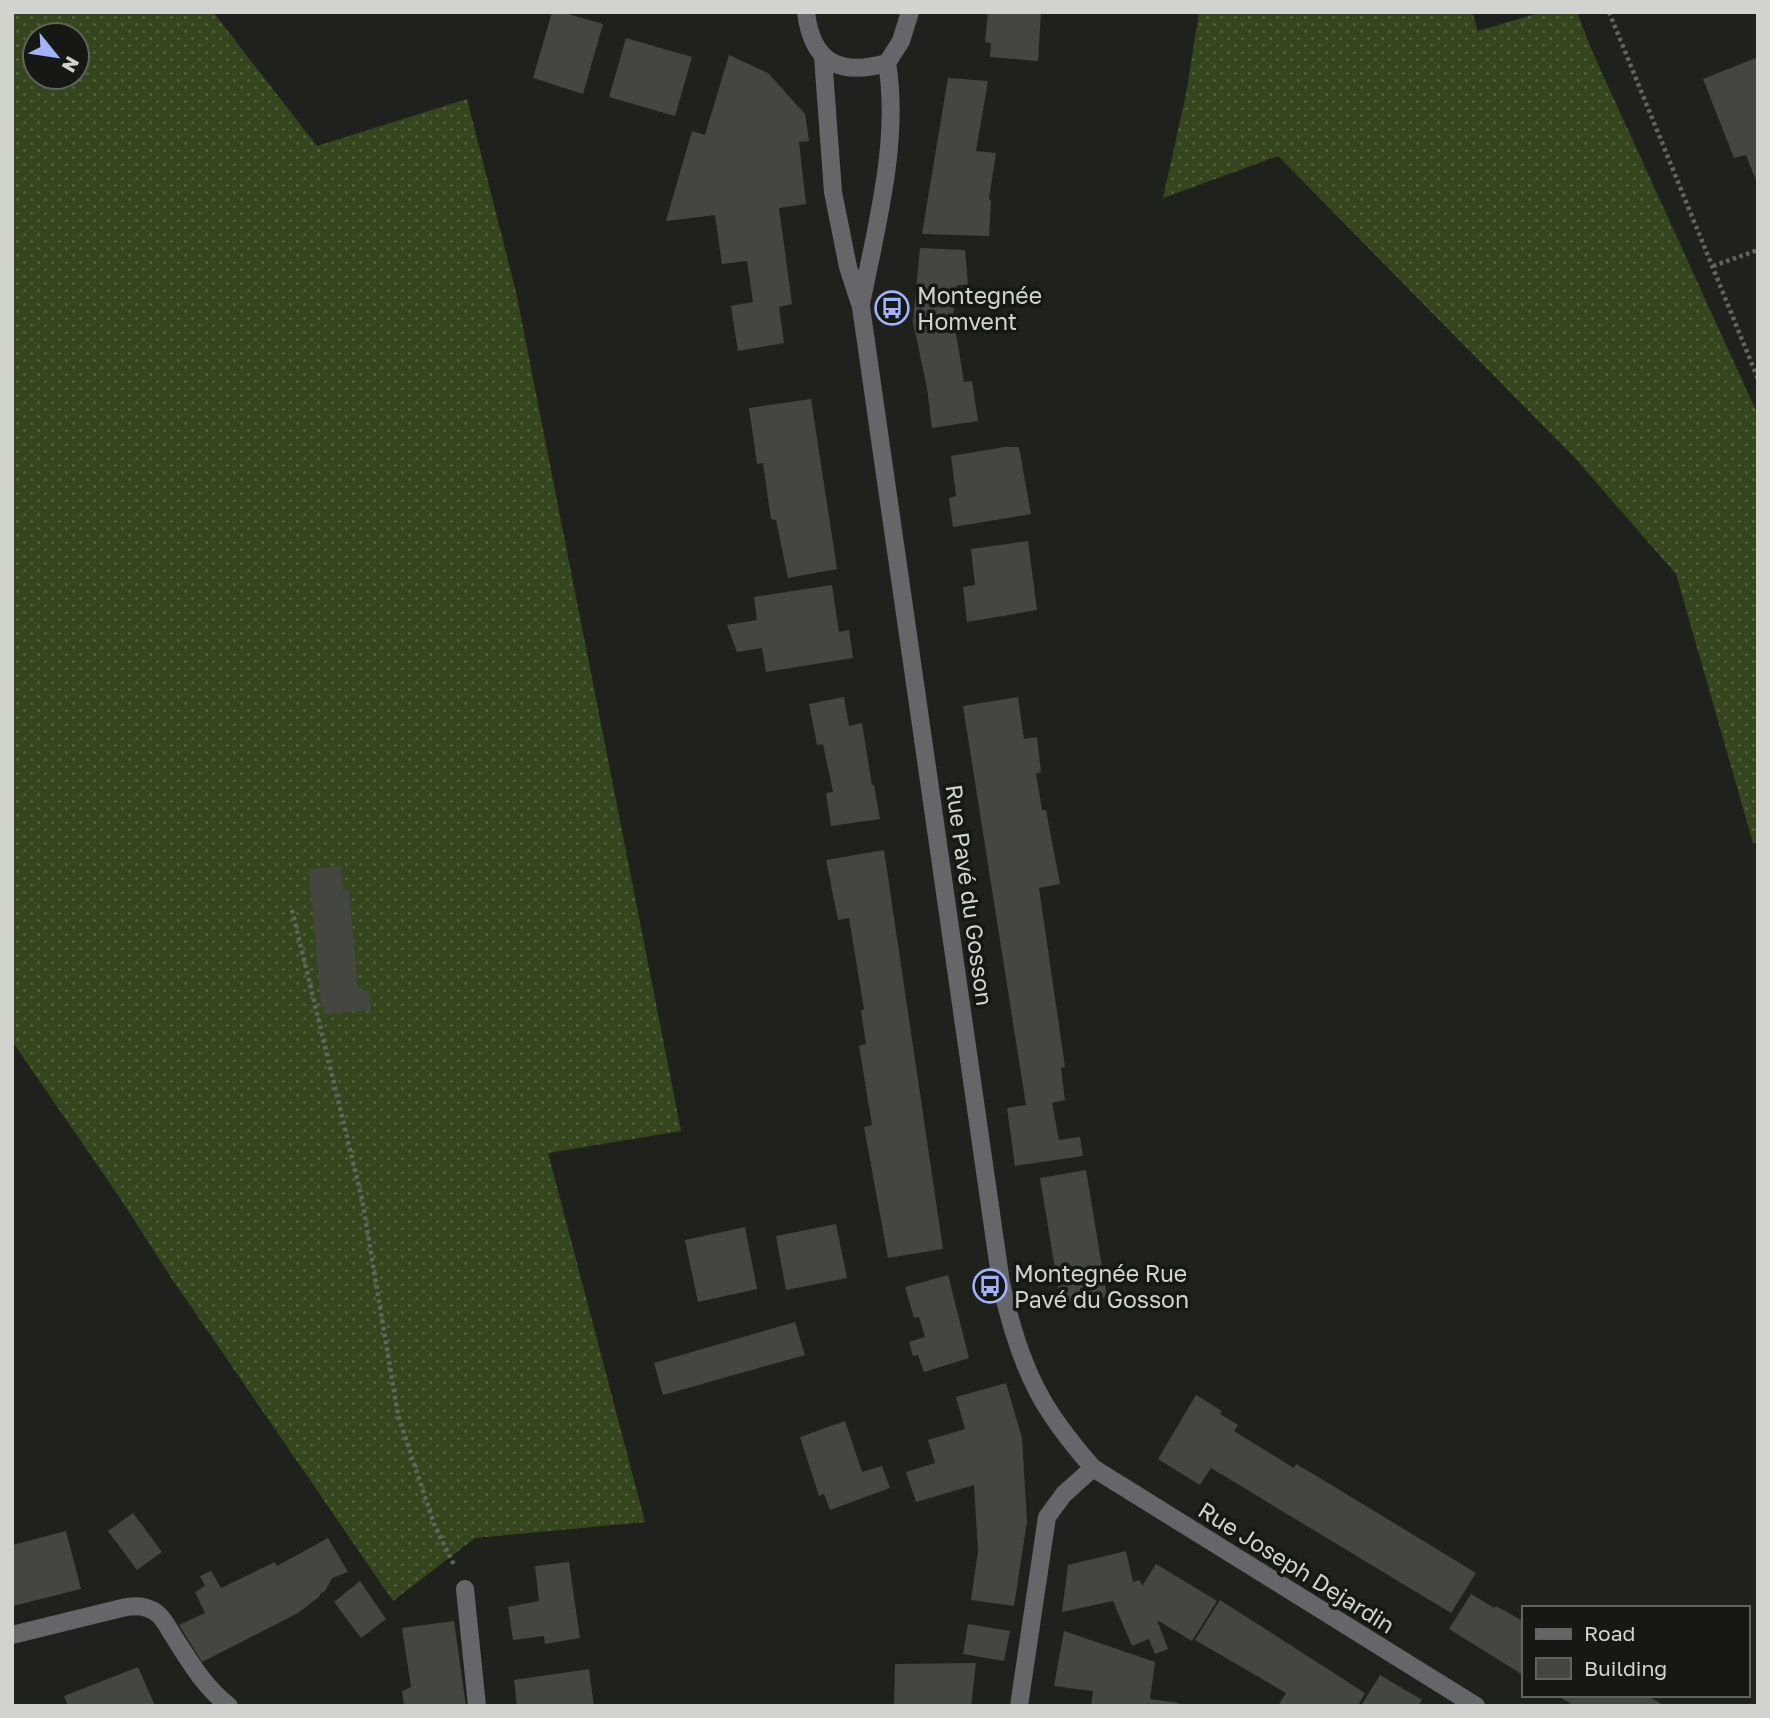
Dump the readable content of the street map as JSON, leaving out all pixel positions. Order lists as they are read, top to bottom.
{
  "streets": {
    "street": ["Rue Pavé du Gosson", "Rue Joseph Dejardin"]
  },
  "crossings": [
    ["Rue Pavé du Gosson", "Rue Joseph Dejardin"]
  ],
  "places": {
    "bus stop": ["Montegnée Homvent", "Montegnée Rue Pavé du Gosson"]
  },
  "legend": ["Road", "Building"],
  "north": "bottom right"
}
